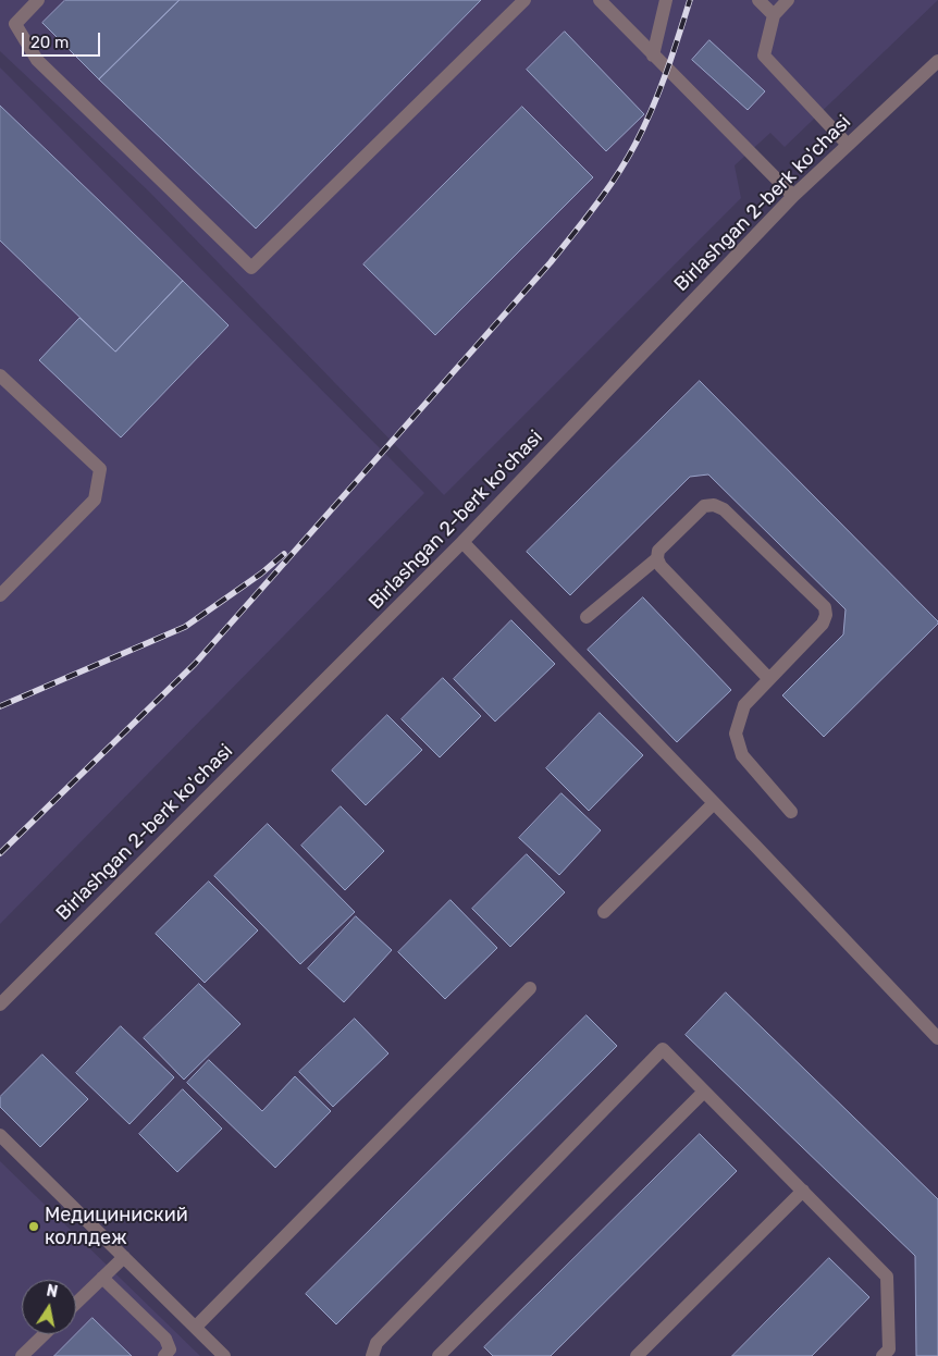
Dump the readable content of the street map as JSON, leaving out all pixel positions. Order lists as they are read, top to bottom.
{
  "streets": {
    "street": ["Birlashgan 2-berk ko'chasi"]
  },
  "places": ["Медициниский коллдеж"],
  "scale_bar": "20 m",
  "north": "top"
}
